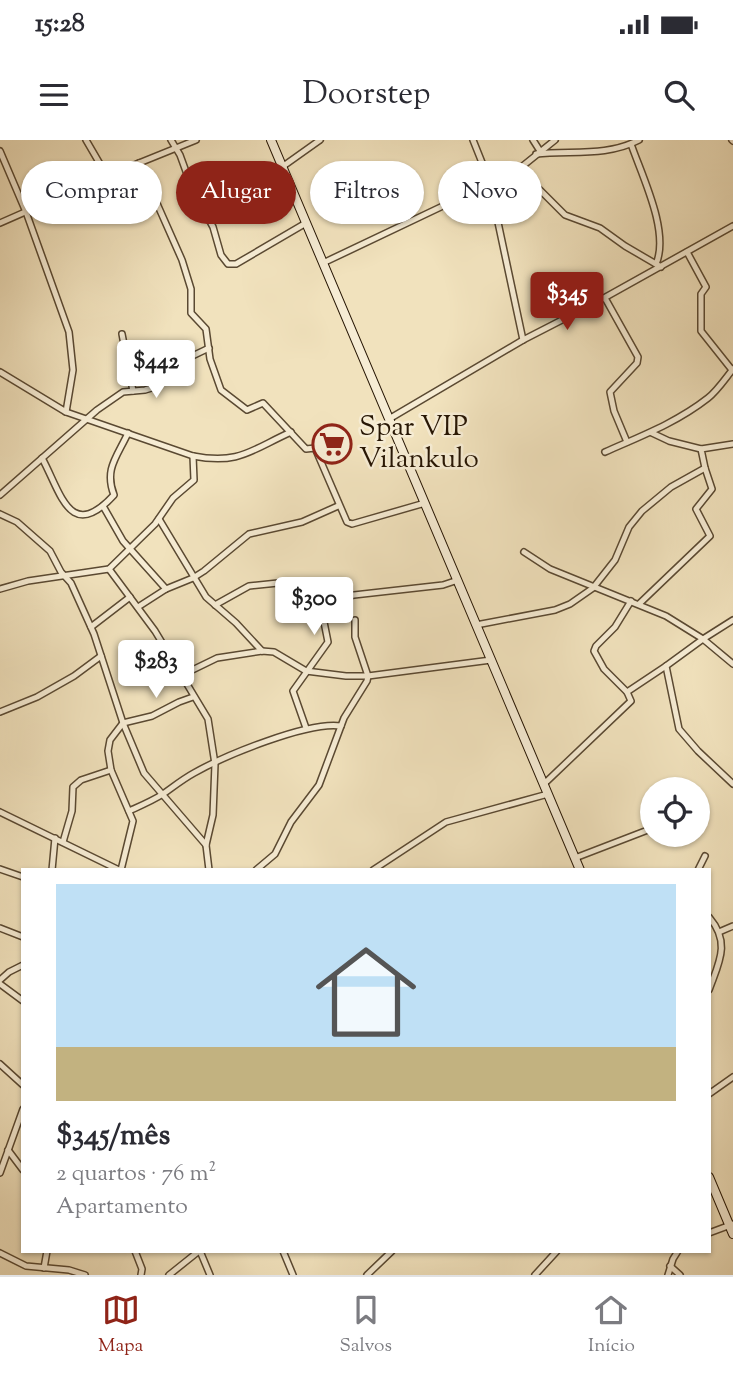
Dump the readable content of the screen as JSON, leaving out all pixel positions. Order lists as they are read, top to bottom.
{
  "places": {
    "supermarket": ["Spar VIP Vilankulo"]
  },
  "page": {
    "status": "15:28",
    "header": "Doorstep",
    "chip": [
      "Comprar",
      "Alugar",
      "Filtros",
      "Novo"
    ],
    "price": [
      "$345",
      "$442",
      "$300",
      "$283"
    ],
    "list": [
      {
        "name": "$345/mês",
        "note": "2 quartos · 76 m² · Apartamento"
      }
    ],
    "tabs": ["Mapa", "Salvos", "Início"]
  }
}
